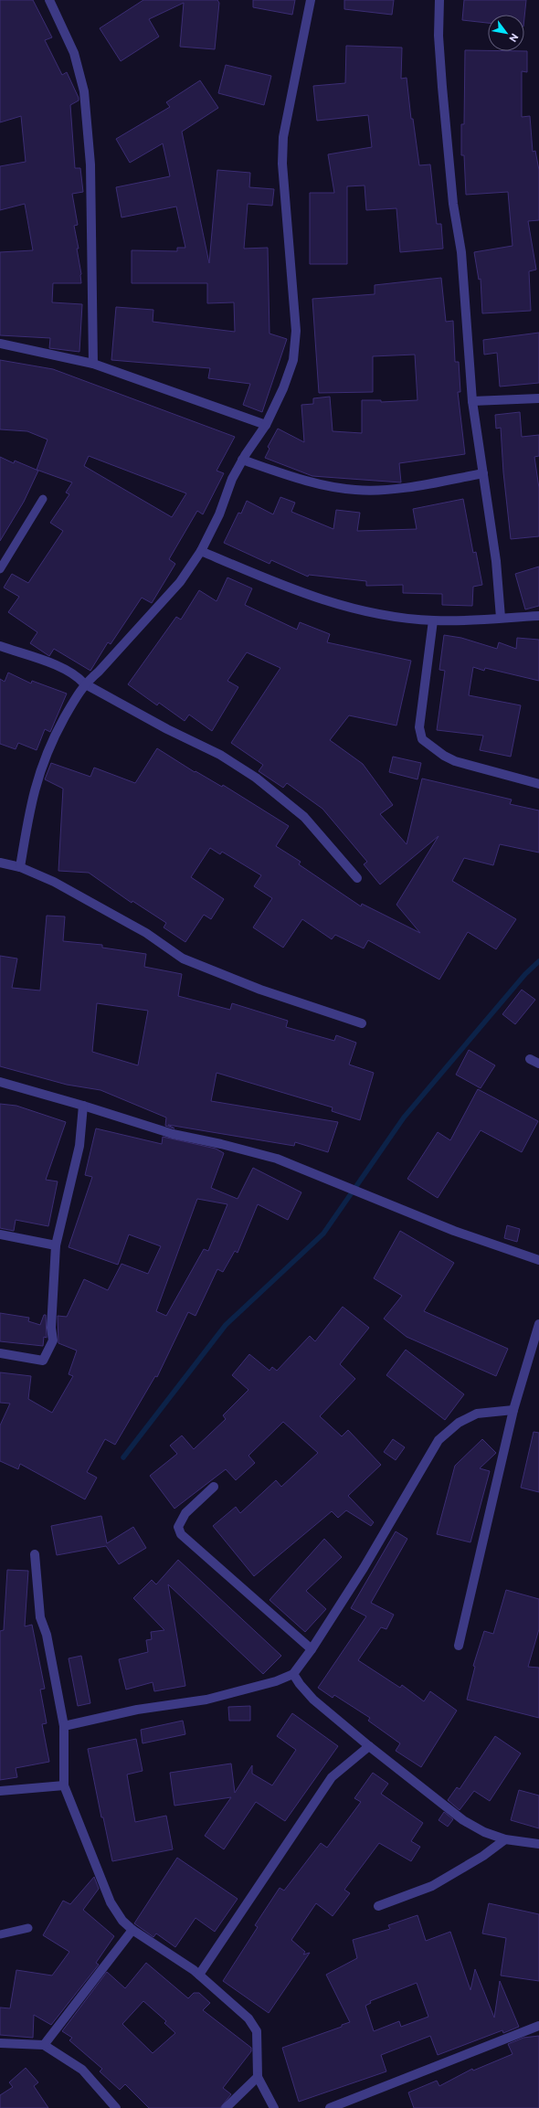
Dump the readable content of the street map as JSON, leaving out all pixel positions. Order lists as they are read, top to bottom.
{
  "north": "bottom right"
}
